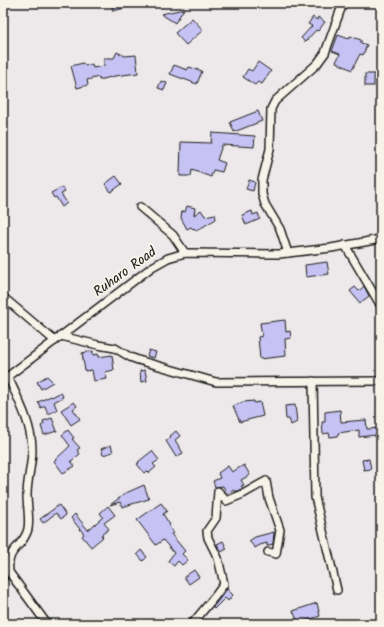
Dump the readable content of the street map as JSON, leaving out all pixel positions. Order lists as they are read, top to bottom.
{
  "streets": {
    "street": ["Ruharo Road"]
  }
}
